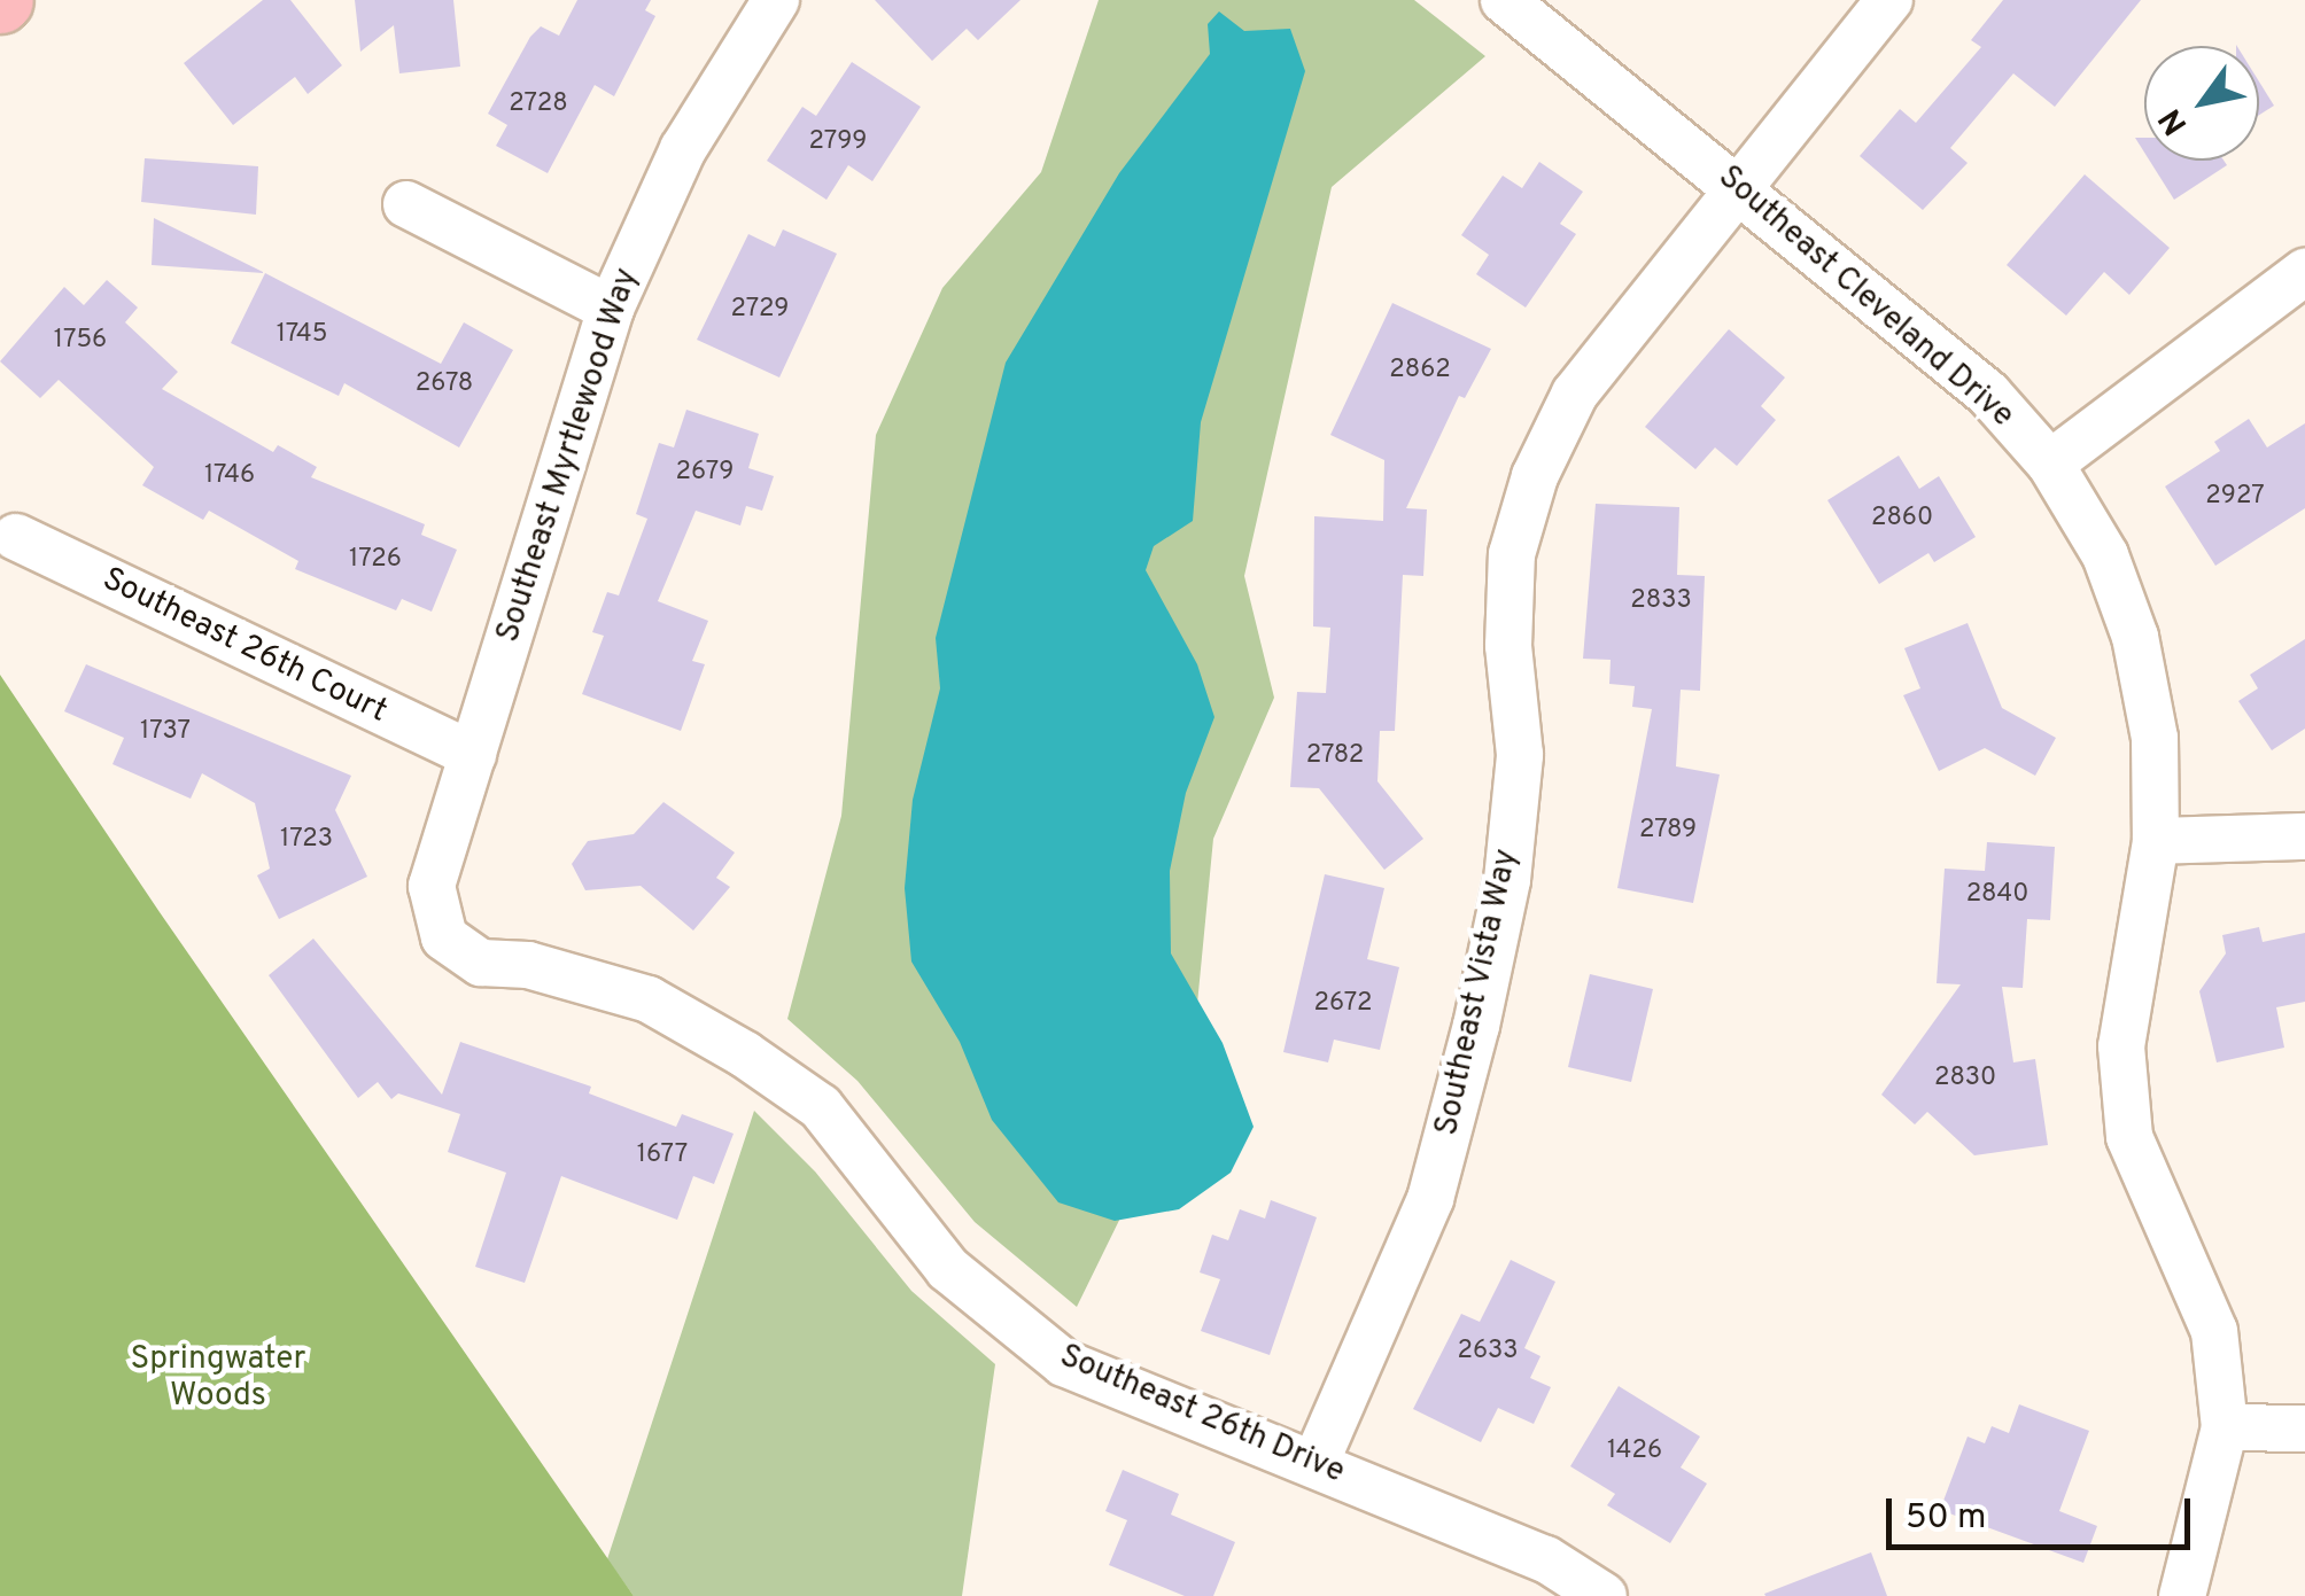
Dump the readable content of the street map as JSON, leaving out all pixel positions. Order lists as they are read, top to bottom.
{
  "streets": {
    "street": [
      "Southeast Cleveland Drive",
      "Southeast Myrtlewood Way",
      "Southeast 26th Court",
      "Southeast Vista Way",
      "Southeast 26th Drive"
    ]
  },
  "crossings": [
    ["Southeast Cleveland Drive", "Southeast Vista Way"],
    ["Southeast Myrtlewood Way", "Southeast 26th Court"],
    ["Southeast Myrtlewood Way", "Southeast 26th Drive"],
    ["Southeast Vista Way", "Southeast 26th Drive"]
  ],
  "parks": ["Springwater Woods"],
  "house_numbers": [
    "2728",
    "2799",
    "2729",
    "1745",
    "1756",
    "2862",
    "2678",
    "2679",
    "1746",
    "2927",
    "2860",
    "1726",
    "2833",
    "1737",
    "2782",
    "2789",
    "1723",
    "2840",
    "2672",
    "2830",
    "1677",
    "2633",
    "1426"
  ],
  "scale_bar": "50 m",
  "north": "bottom left"
}
